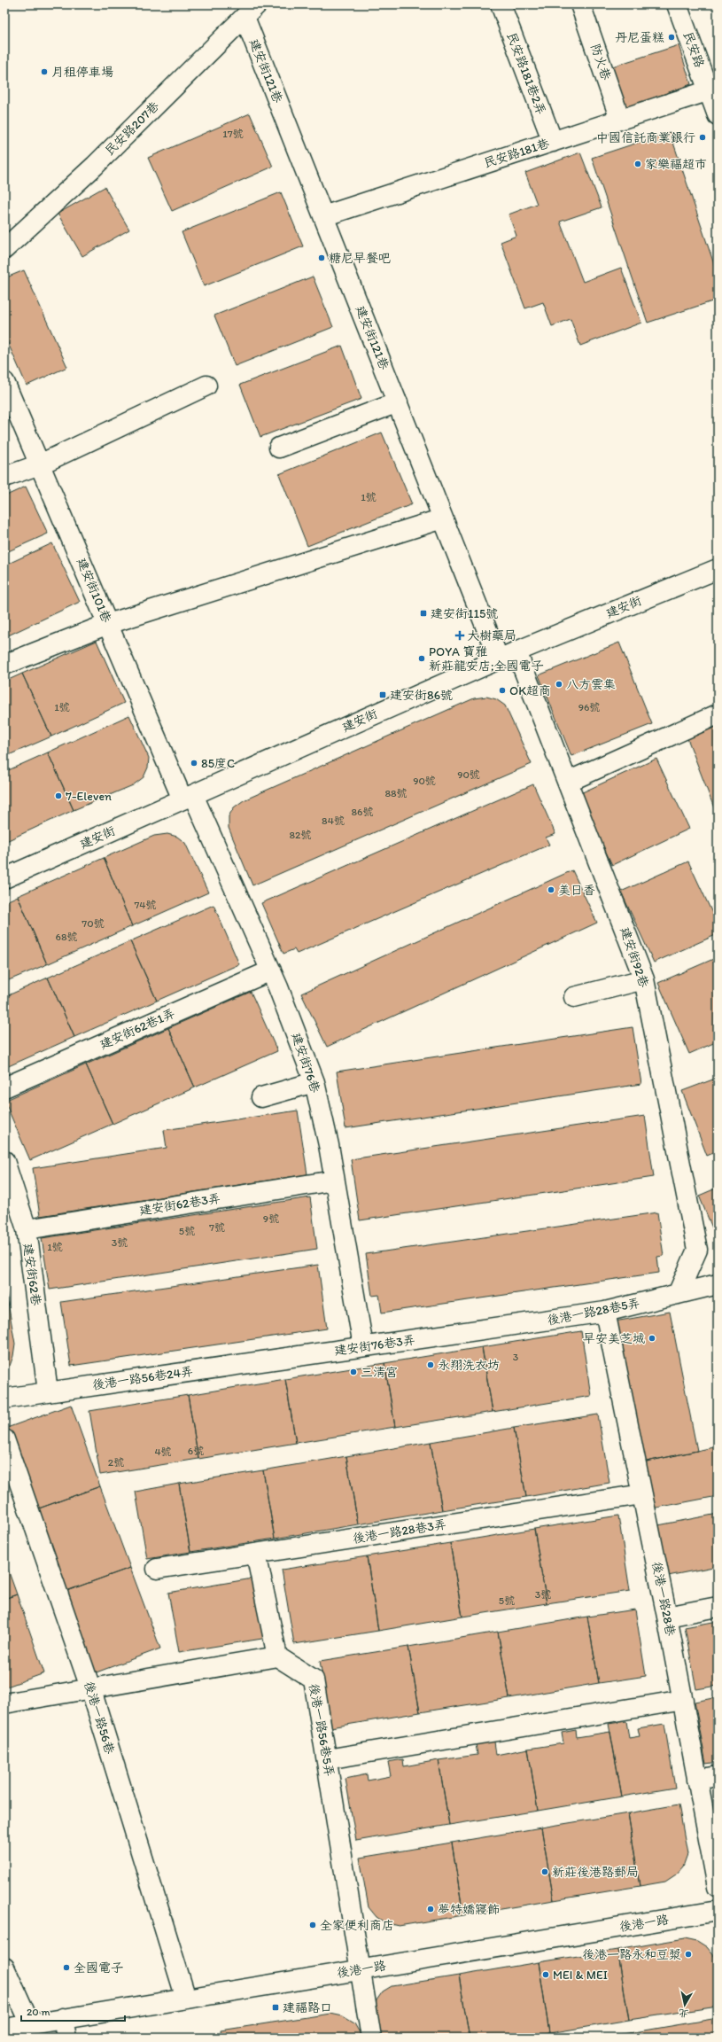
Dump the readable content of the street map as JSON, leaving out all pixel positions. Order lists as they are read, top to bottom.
{
  "streets": {
    "street": [
      "民安路",
      "防火巷",
      "建安街121巷",
      "民安路181巷2弄",
      "民安路207巷",
      "民安路181巷",
      "建安街101巷",
      "建安街",
      "建安街92巷",
      "建安街62巷1弄",
      "建安街76巷",
      "建安街62巷3弄",
      "建安街62巷",
      "後港一路28巷5弄",
      "建安街76巷3弄",
      "後港一路56巷24弄",
      "後港一路28巷3弄",
      "後港一路28巷",
      "後港一路56巷",
      "後港一路56巷5弄",
      "後港一路"
    ]
  },
  "crossings": [
    ["民安路", "民安路181巷"],
    ["防火巷", "民安路181巷"],
    ["建安街121巷", "民安路207巷"],
    ["建安街121巷", "民安路181巷"],
    ["建安街121巷", "建安街"],
    ["民安路181巷2弄", "民安路181巷"],
    ["建安街101巷", "建安街"],
    ["建安街101巷", "建安街76巷"],
    ["建安街", "建安街92巷"],
    ["建安街", "建安街76巷"],
    ["建安街92巷", "後港一路28巷5弄"],
    ["建安街62巷1弄", "建安街76巷"],
    ["建安街76巷", "建安街62巷3弄"],
    ["建安街76巷", "建安街76巷3弄"],
    ["建安街62巷3弄", "建安街62巷"],
    ["建安街62巷", "後港一路56巷24弄"],
    ["後港一路28巷5弄", "建安街76巷3弄"],
    ["後港一路28巷5弄", "後港一路28巷"],
    ["建安街76巷3弄", "後港一路56巷24弄"],
    ["後港一路28巷3弄", "後港一路28巷"],
    ["後港一路56巷", "後港一路"],
    ["後港一路56巷5弄", "後港一路"]
  ],
  "places": {
    "other": [
      "丹尼蛋糕",
      "月租停車場",
      "中國信託商業銀行",
      "家樂福超市",
      "糖尼早餐吧",
      "POYA 寶雅 新莊龍安店;全國電子",
      "八方雲集",
      "OK超商",
      "85度C",
      "7-Eleven",
      "美日香",
      "早安美芝城",
      "永翔洗衣坊",
      "三清宮",
      "新莊後港路郵局",
      "夢特嬌寢飾",
      "全家便利商店",
      "後港一路永和豆漿",
      "全國電子",
      "MEI & MEI"
    ],
    "transit": ["建安街115號", "建安街86號", "建福路口"],
    "health": ["大樹藥局"]
  },
  "house_numbers": [
    "17號",
    "1號",
    "1號",
    "96號",
    "90號",
    "90號",
    "88號",
    "86號",
    "84號",
    "82號",
    "74號",
    "70號",
    "68號",
    "9號",
    "7號",
    "5號",
    "3號",
    "1號",
    "3",
    "6號",
    "4號",
    "2號",
    "3號",
    "5號"
  ],
  "scale_bar": "20 m",
  "north": "bottom"
}
